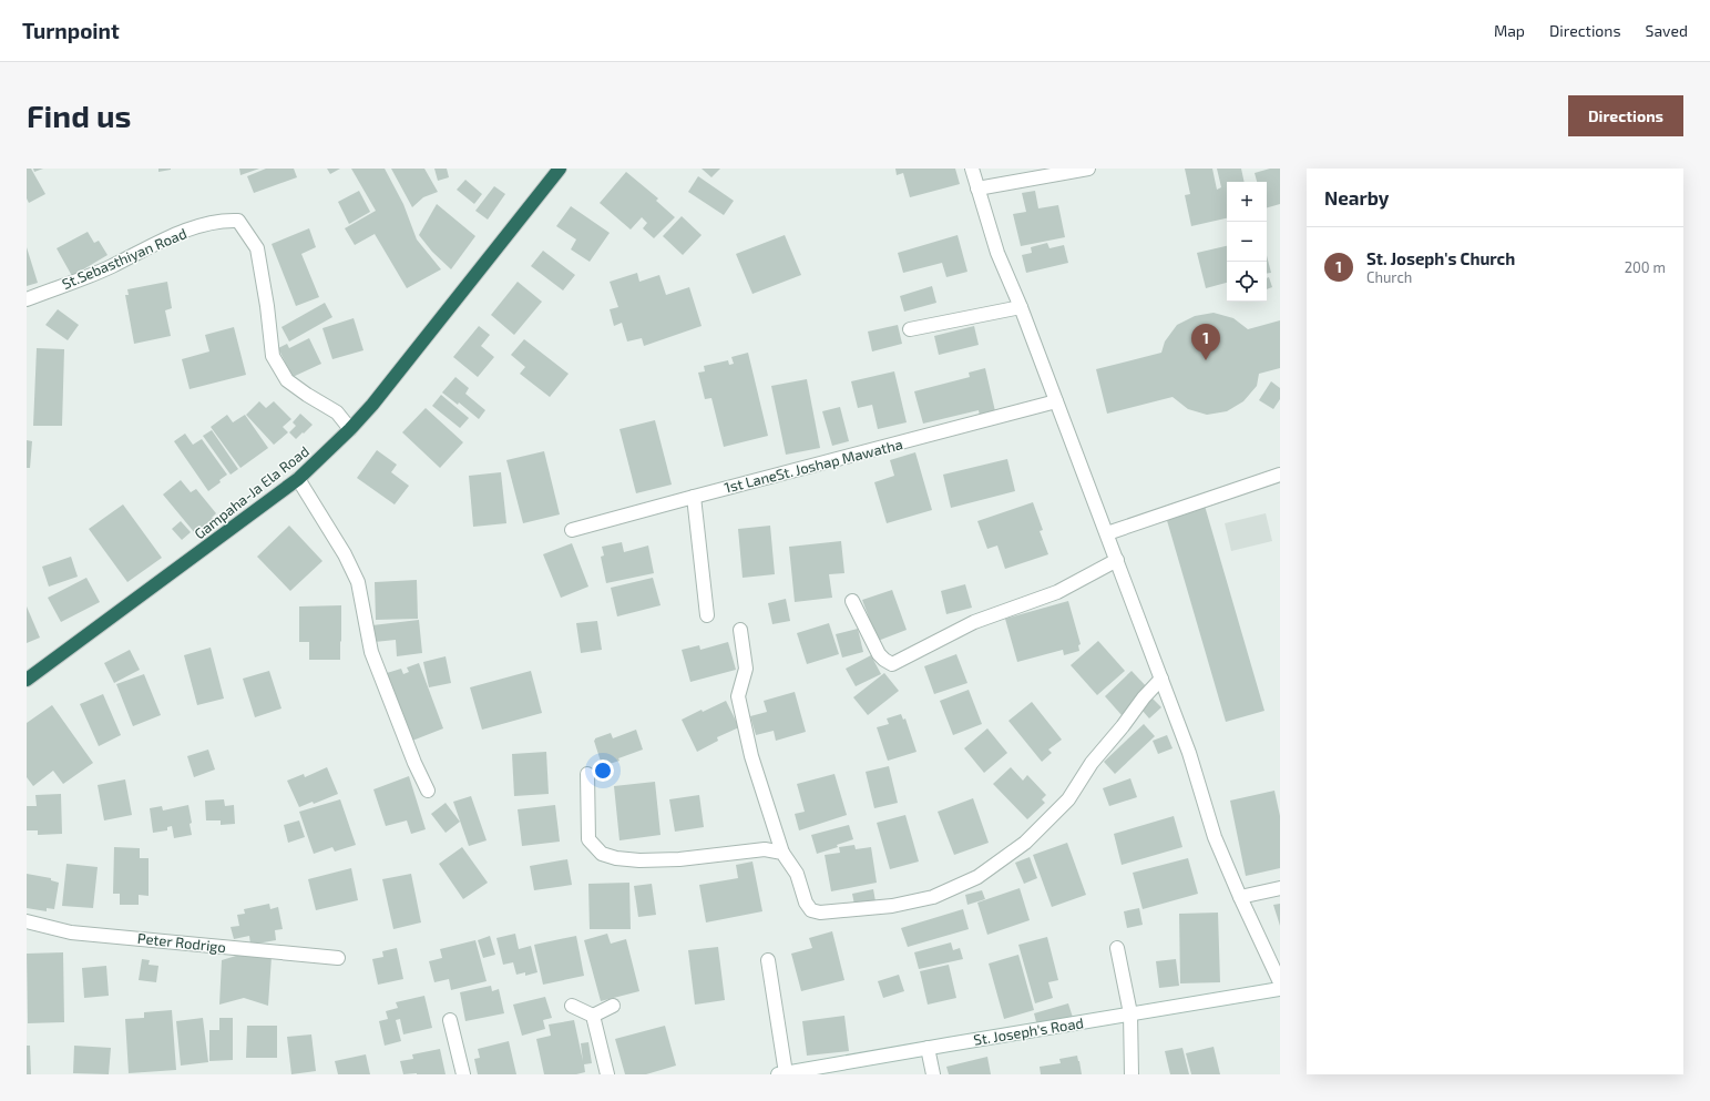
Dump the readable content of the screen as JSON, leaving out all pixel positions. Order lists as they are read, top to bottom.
{
  "streets": {
    "highway": ["Gampaha-Ja Ela Road"],
    "street": [
      "St.Sebasthiyan Road",
      "1st LaneSt. Joshap Mawatha",
      "Peter Rodrigo",
      "St. Joseph's Road"
    ]
  },
  "crossings": [
    ["St.Sebasthiyan Road", "Gampaha-Ja Ela Road"]
  ],
  "page": {
    "header": "Turnpoint",
    "nav": ["Map", "Directions", "Saved"],
    "buttons": "Directions",
    "title": "Find us",
    "heading": "Nearby",
    "map_buttons": ["+", "−"],
    "list": [
      {
        "mark": "1",
        "name": "St. Joseph's Church",
        "note": "Church",
        "value": "200 m"
      }
    ],
    "pins": "1"
  }
}
